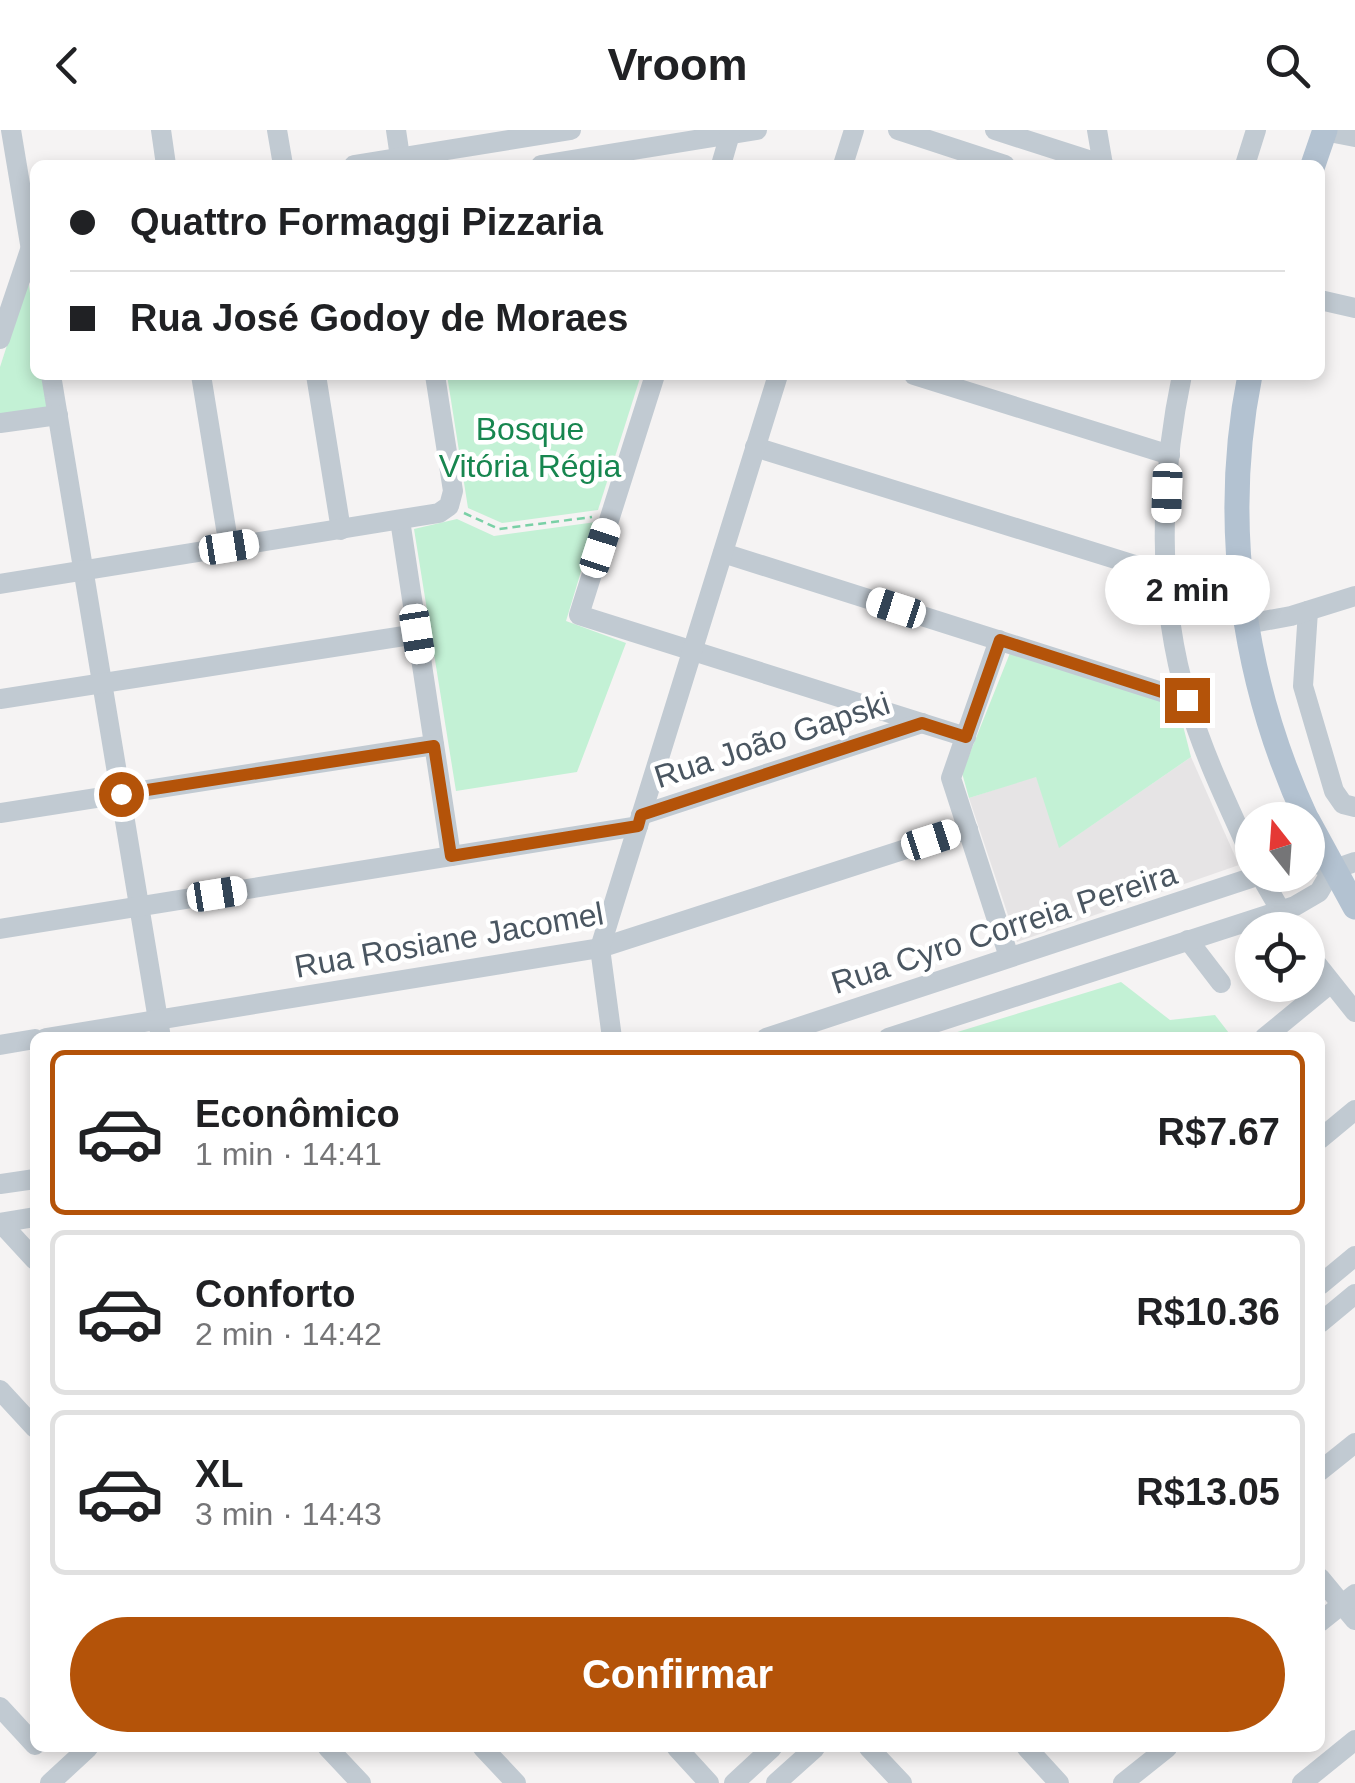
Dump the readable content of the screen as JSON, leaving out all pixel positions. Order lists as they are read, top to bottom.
{
  "streets": {
    "street": ["Rua João Gapski", "Rua Cyro Correia Pereira", "Rua Rosiane Jacomel"]
  },
  "parks": ["Bosque Vitória Régia"],
  "north": "top",
  "page": {
    "header": "Vroom",
    "banner": ["Quattro Formaggi Pizzaria", "Rua José Godoy de Moraes"],
    "bubble": "2 min",
    "list": [
      {
        "name": "Econômico",
        "note": "1 min · 14:41",
        "value": "R$7.67"
      },
      {
        "name": "Conforto",
        "note": "2 min · 14:42",
        "value": "R$10.36"
      },
      {
        "name": "XL",
        "note": "3 min · 14:43",
        "value": "R$13.05"
      }
    ],
    "buttons": "Confirmar"
  }
}
